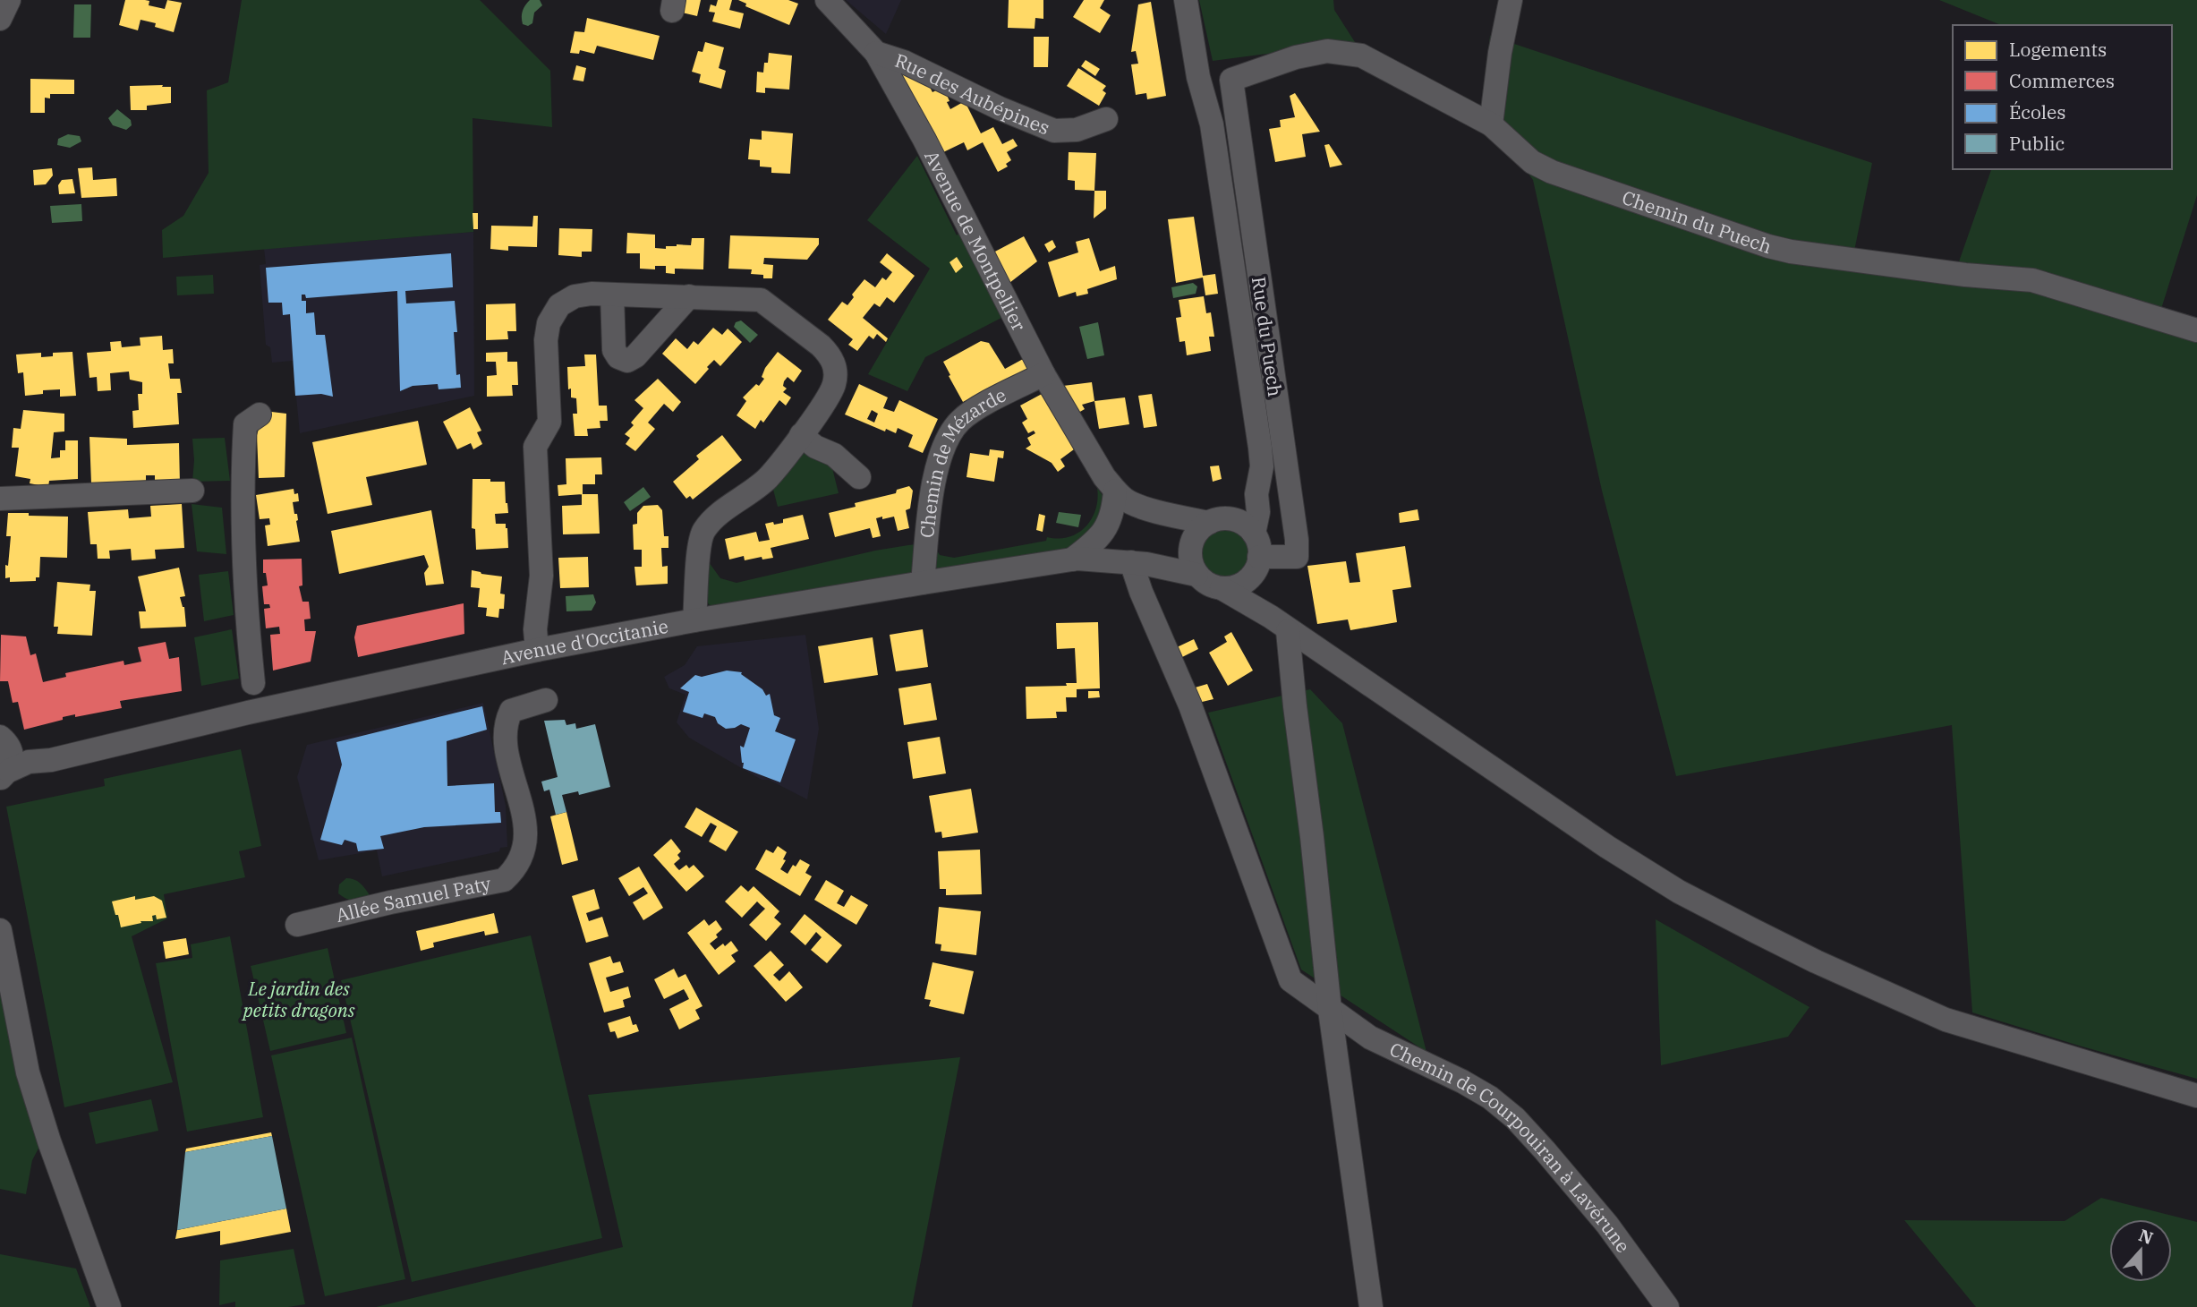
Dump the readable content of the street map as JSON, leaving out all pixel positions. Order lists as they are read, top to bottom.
{
  "streets": {
    "street": [
      "Rue des Aubépines",
      "Chemin du Puech",
      "Avenue de Montpellier",
      "Rue du Puech",
      "Chemin de Mézarde",
      "Avenue d'Occitanie",
      "Allée Samuel Paty",
      "Chemin de Courpouiran à Lavérune"
    ]
  },
  "crossings": [
    ["Rue des Aubépines", "Avenue de Montpellier"],
    ["Chemin du Puech", "Rue du Puech"],
    ["Avenue de Montpellier", "Rue du Puech"],
    ["Avenue de Montpellier", "Chemin de Mézarde"],
    ["Avenue de Montpellier", "Avenue d'Occitanie"],
    ["Rue du Puech", "Avenue d'Occitanie"],
    ["Chemin de Mézarde", "Avenue d'Occitanie"],
    ["Avenue d'Occitanie", "Chemin de Courpouiran à Lavérune"]
  ],
  "parks": ["Le jardin des petits dragons"],
  "legend": [
    "Logements",
    "Commerces",
    "Écoles",
    "Public"
  ],
  "north": "top"
}
